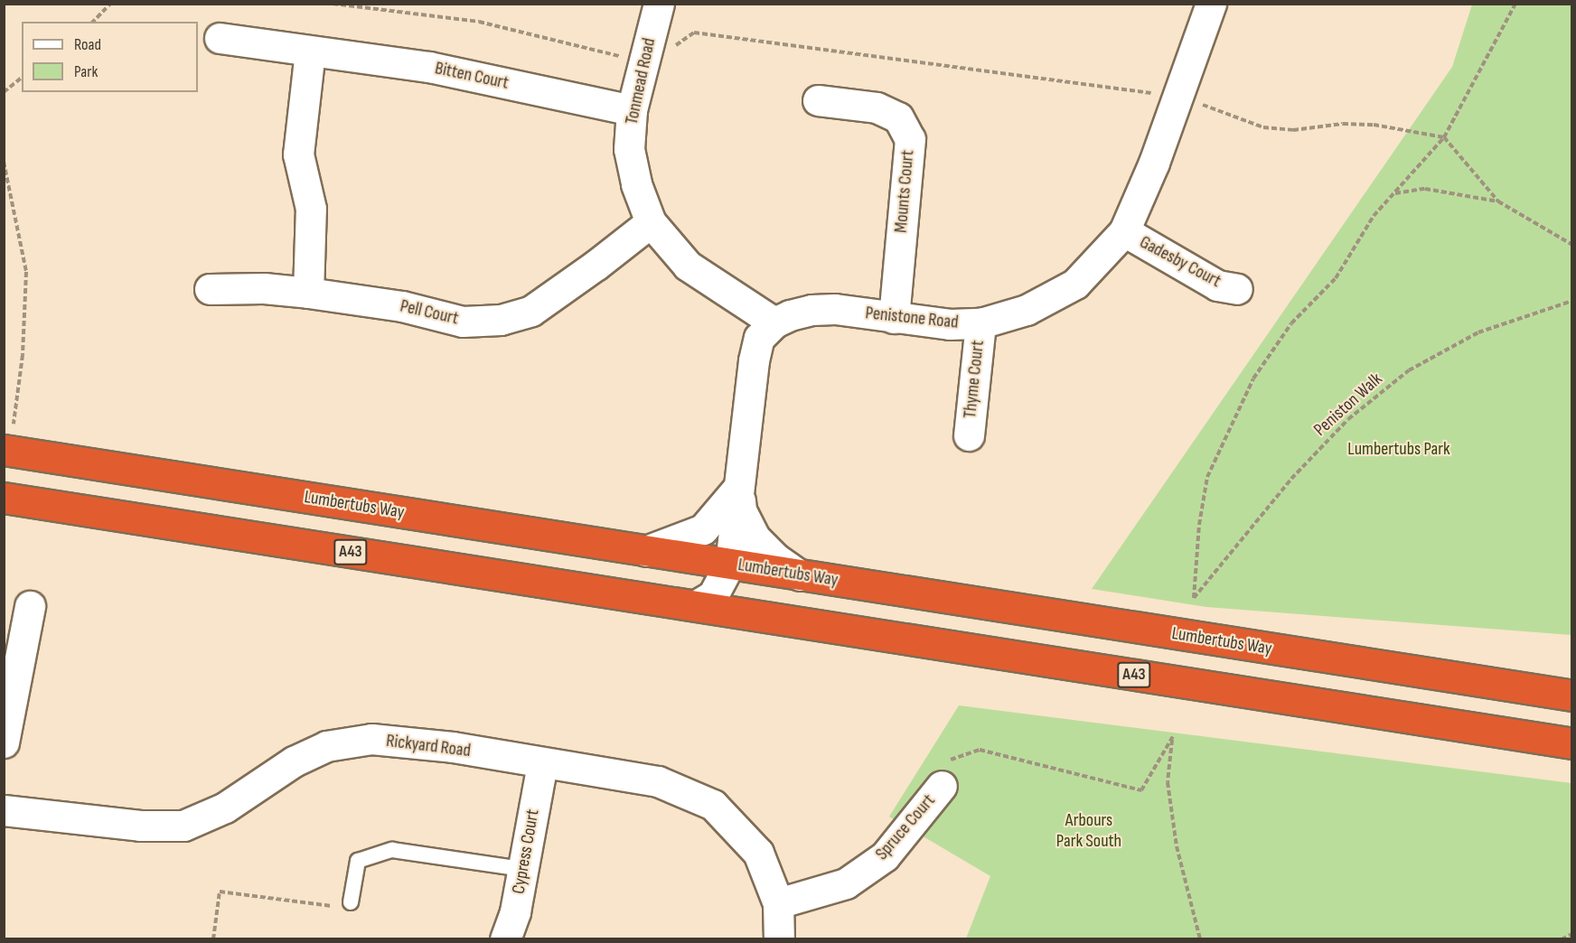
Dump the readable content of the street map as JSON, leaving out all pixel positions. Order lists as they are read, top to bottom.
{
  "streets": {
    "highway": ["Lumbertubs Way", "A43"],
    "street": [
      "Bitten Court",
      "Tonmead Road",
      "Mounts Court",
      "Gadesby Court",
      "Pell Court",
      "Penistone Road",
      "Thyme Court",
      "Rickyard Road",
      "Spruce Court",
      "Cypress Court"
    ],
    "path": ["Peniston Walk"]
  },
  "crossings": [
    ["Bitten Court", "Tonmead Road"],
    ["Tonmead Road", "Pell Court"],
    ["Tonmead Road", "Penistone Road"],
    ["Mounts Court", "Penistone Road"],
    ["Gadesby Court", "Penistone Road"],
    ["Penistone Road", "Thyme Court"],
    ["Rickyard Road", "Spruce Court"],
    ["Rickyard Road", "Cypress Court"]
  ],
  "parks": ["Lumbertubs Park", "Arbours Park South"],
  "legend": ["Road", "Park"]
}
